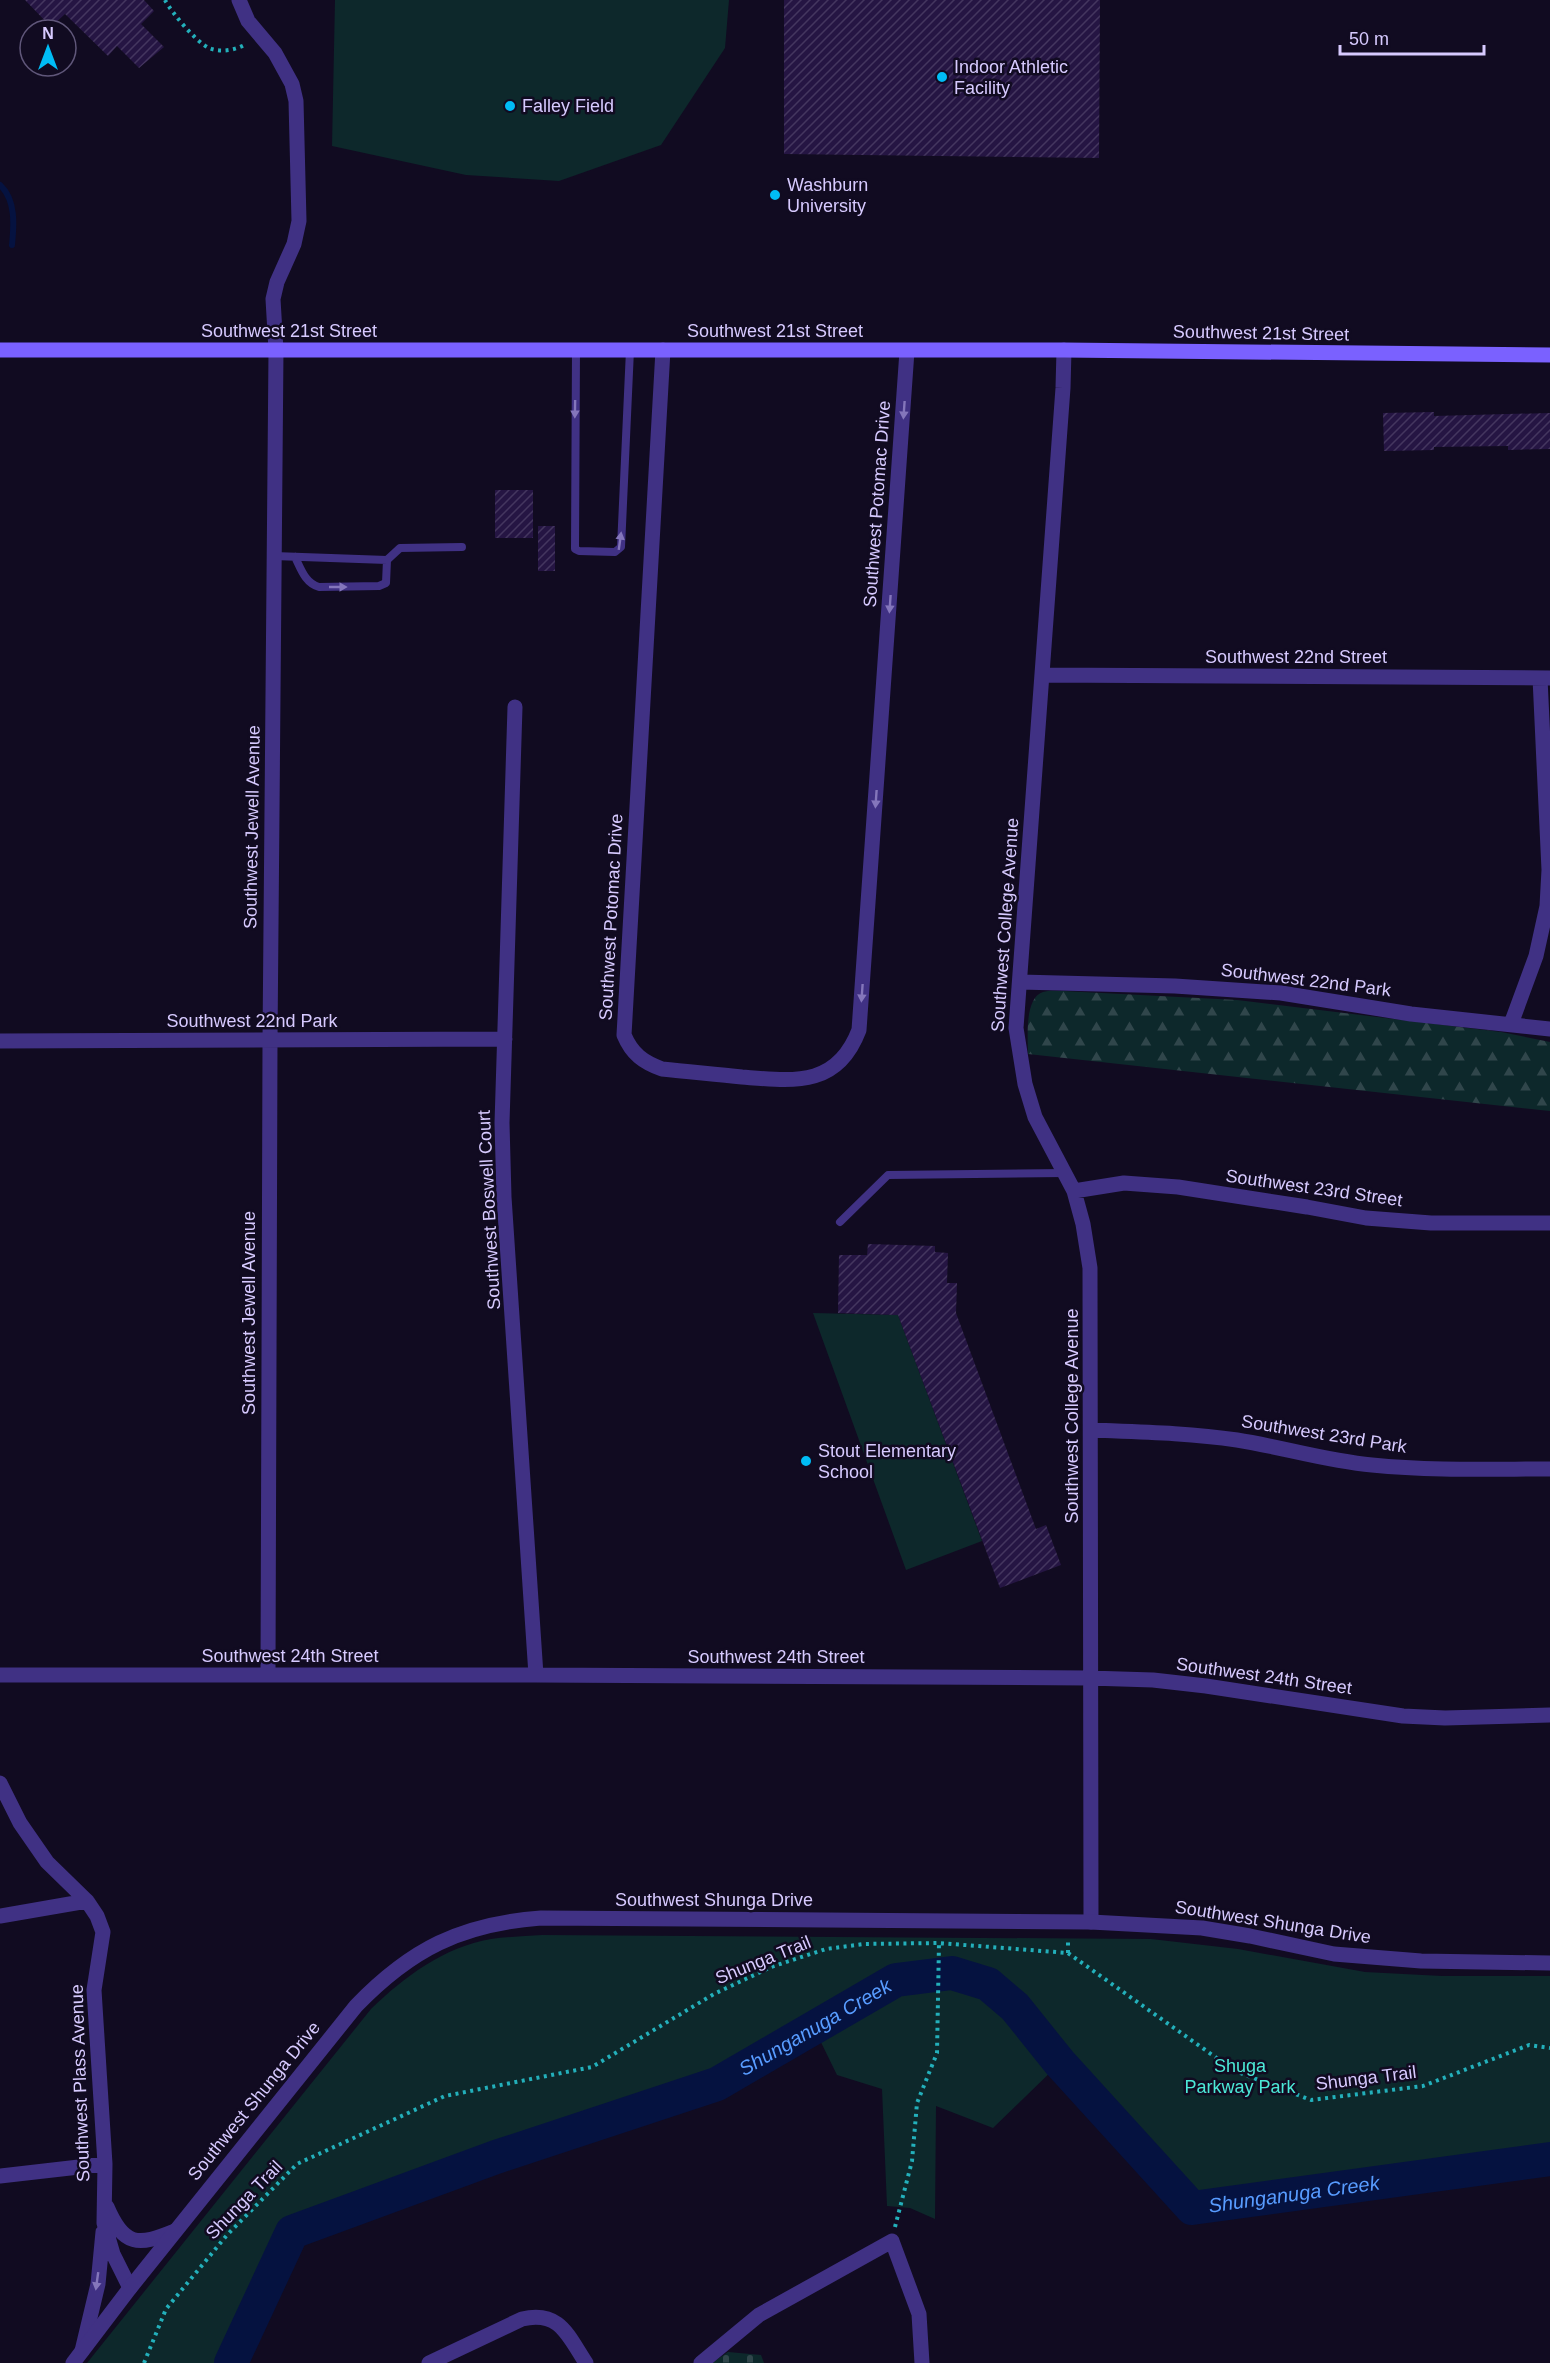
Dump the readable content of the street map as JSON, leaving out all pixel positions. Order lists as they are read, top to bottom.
{
  "streets": {
    "main road": ["Southwest 21st Street"],
    "street": [
      "Southwest Potomac Drive",
      "Southwest 22nd Street",
      "Southwest Jewell Avenue",
      "Southwest College Avenue",
      "Southwest 22nd Park",
      "Southwest 23rd Street",
      "Southwest Boswell Court",
      "Southwest 23rd Park",
      "Southwest 24th Street",
      "Southwest Shunga Drive",
      "Southwest Plass Avenue"
    ],
    "path": ["Shunga Trail"]
  },
  "crossings": [
    ["Southwest 21st Street", "Southwest Potomac Drive"],
    ["Southwest 21st Street", "Southwest Jewell Avenue"],
    ["Southwest 21st Street", "Southwest College Avenue"],
    ["Southwest 22nd Street", "Southwest College Avenue"],
    ["Southwest Jewell Avenue", "Southwest 22nd Park"],
    ["Southwest Jewell Avenue", "Southwest 24th Street"],
    ["Southwest College Avenue", "Southwest 22nd Park"],
    ["Southwest College Avenue", "Southwest 23rd Street"],
    ["Southwest College Avenue", "Southwest 23rd Park"],
    ["Southwest College Avenue", "Southwest 24th Street"],
    ["Southwest College Avenue", "Southwest Shunga Drive"],
    ["Southwest 22nd Park", "Southwest Boswell Court"],
    ["Southwest Boswell Court", "Southwest 24th Street"],
    ["Southwest Shunga Drive", "Southwest Plass Avenue"]
  ],
  "water": ["Shunganuga Creek"],
  "parks": ["Shuga Parkway Park"],
  "places": [
    "Indoor Athletic Facility",
    "Falley Field",
    "Washburn University",
    "Stout Elementary School"
  ],
  "scale_bar": "50 m",
  "north": "top"
}
